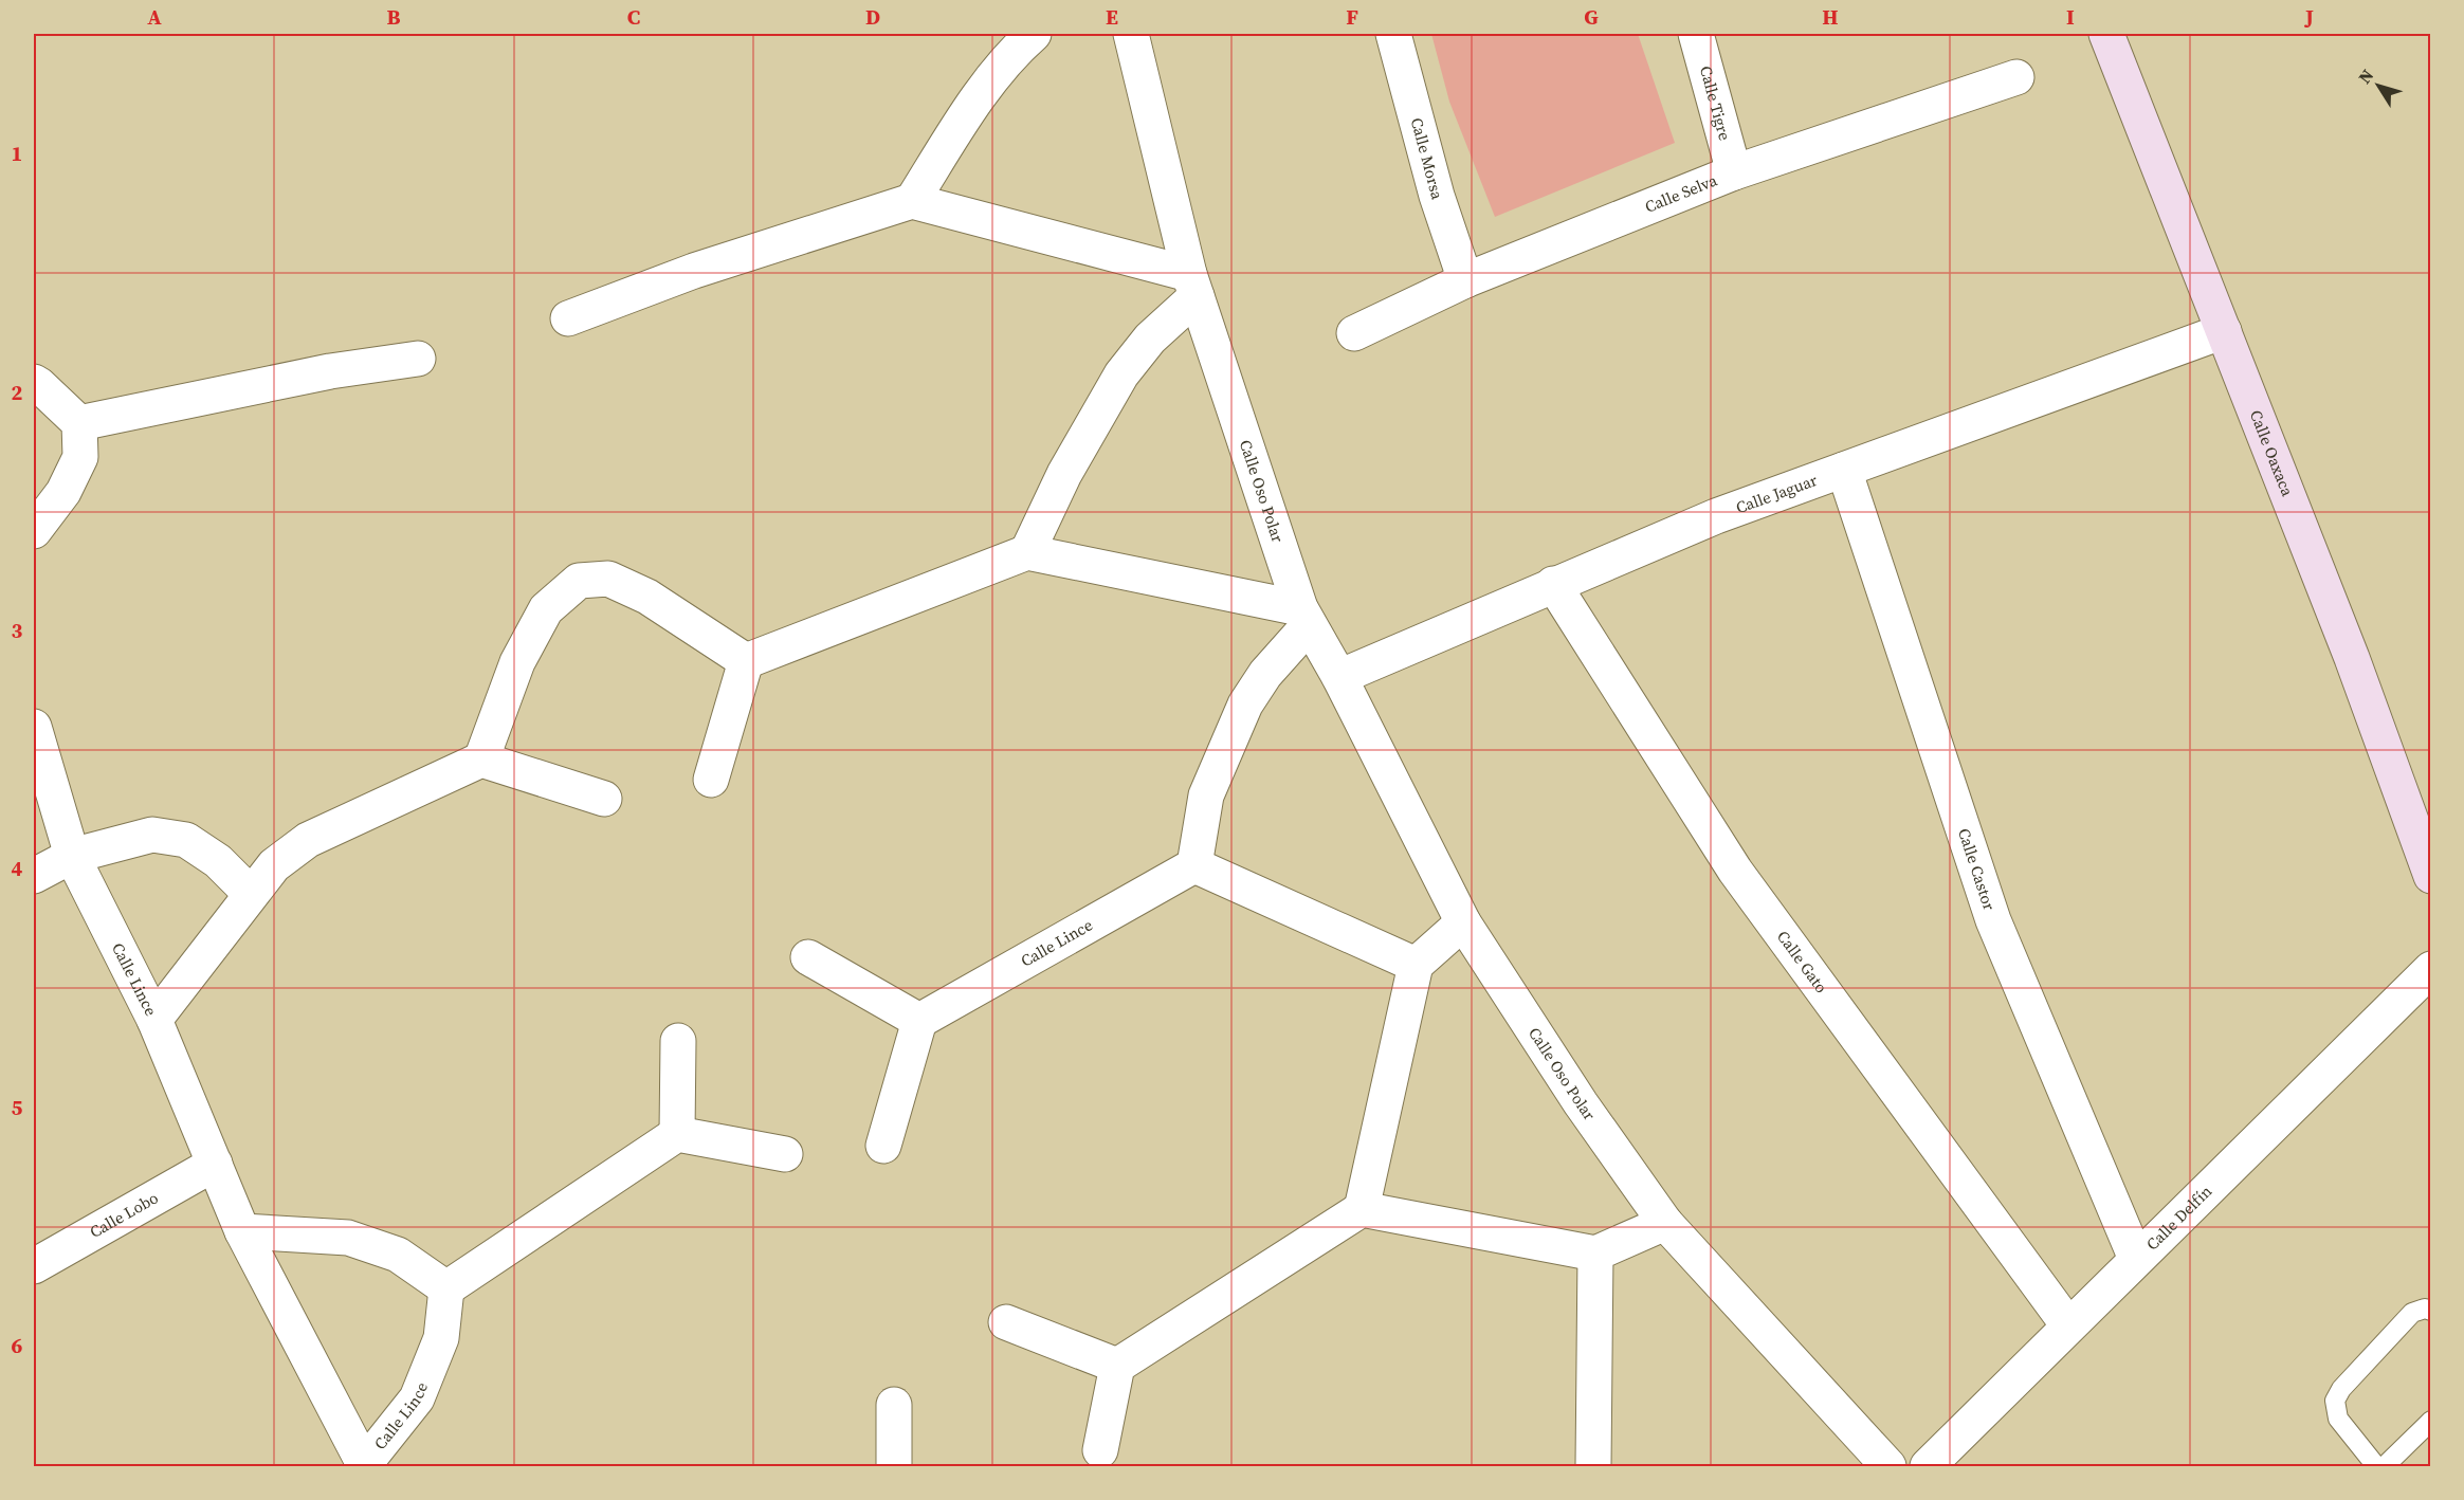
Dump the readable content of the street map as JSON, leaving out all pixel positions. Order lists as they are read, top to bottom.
{
  "streets": {
    "street": [
      "Calle Tigre",
      "Calle Morsa",
      "Calle Selva",
      "Calle Oaxaca",
      "Calle Oso Polar",
      "Calle Jaguar",
      "Calle Castor",
      "Calle Lince",
      "Calle Gato",
      "Calle Lobo",
      "Calle Delfín"
    ]
  },
  "crossings": [
    ["Calle Tigre", "Calle Selva"],
    ["Calle Morsa", "Calle Selva"],
    ["Calle Oaxaca", "Calle Jaguar"],
    ["Calle Oso Polar", "Calle Jaguar"],
    ["Calle Jaguar", "Calle Castor"],
    ["Calle Jaguar", "Calle Gato"],
    ["Calle Castor", "Calle Delfín"],
    ["Calle Lince", "Calle Lobo"],
    ["Calle Gato", "Calle Delfín"]
  ],
  "north": "top left",
  "grid": {
    "columns": [
      "A",
      "B",
      "C",
      "D",
      "E",
      "F",
      "G",
      "H",
      "I",
      "J"
    ],
    "rows": [
      "1",
      "2",
      "3",
      "4",
      "5",
      "6"
    ]
  }
}
